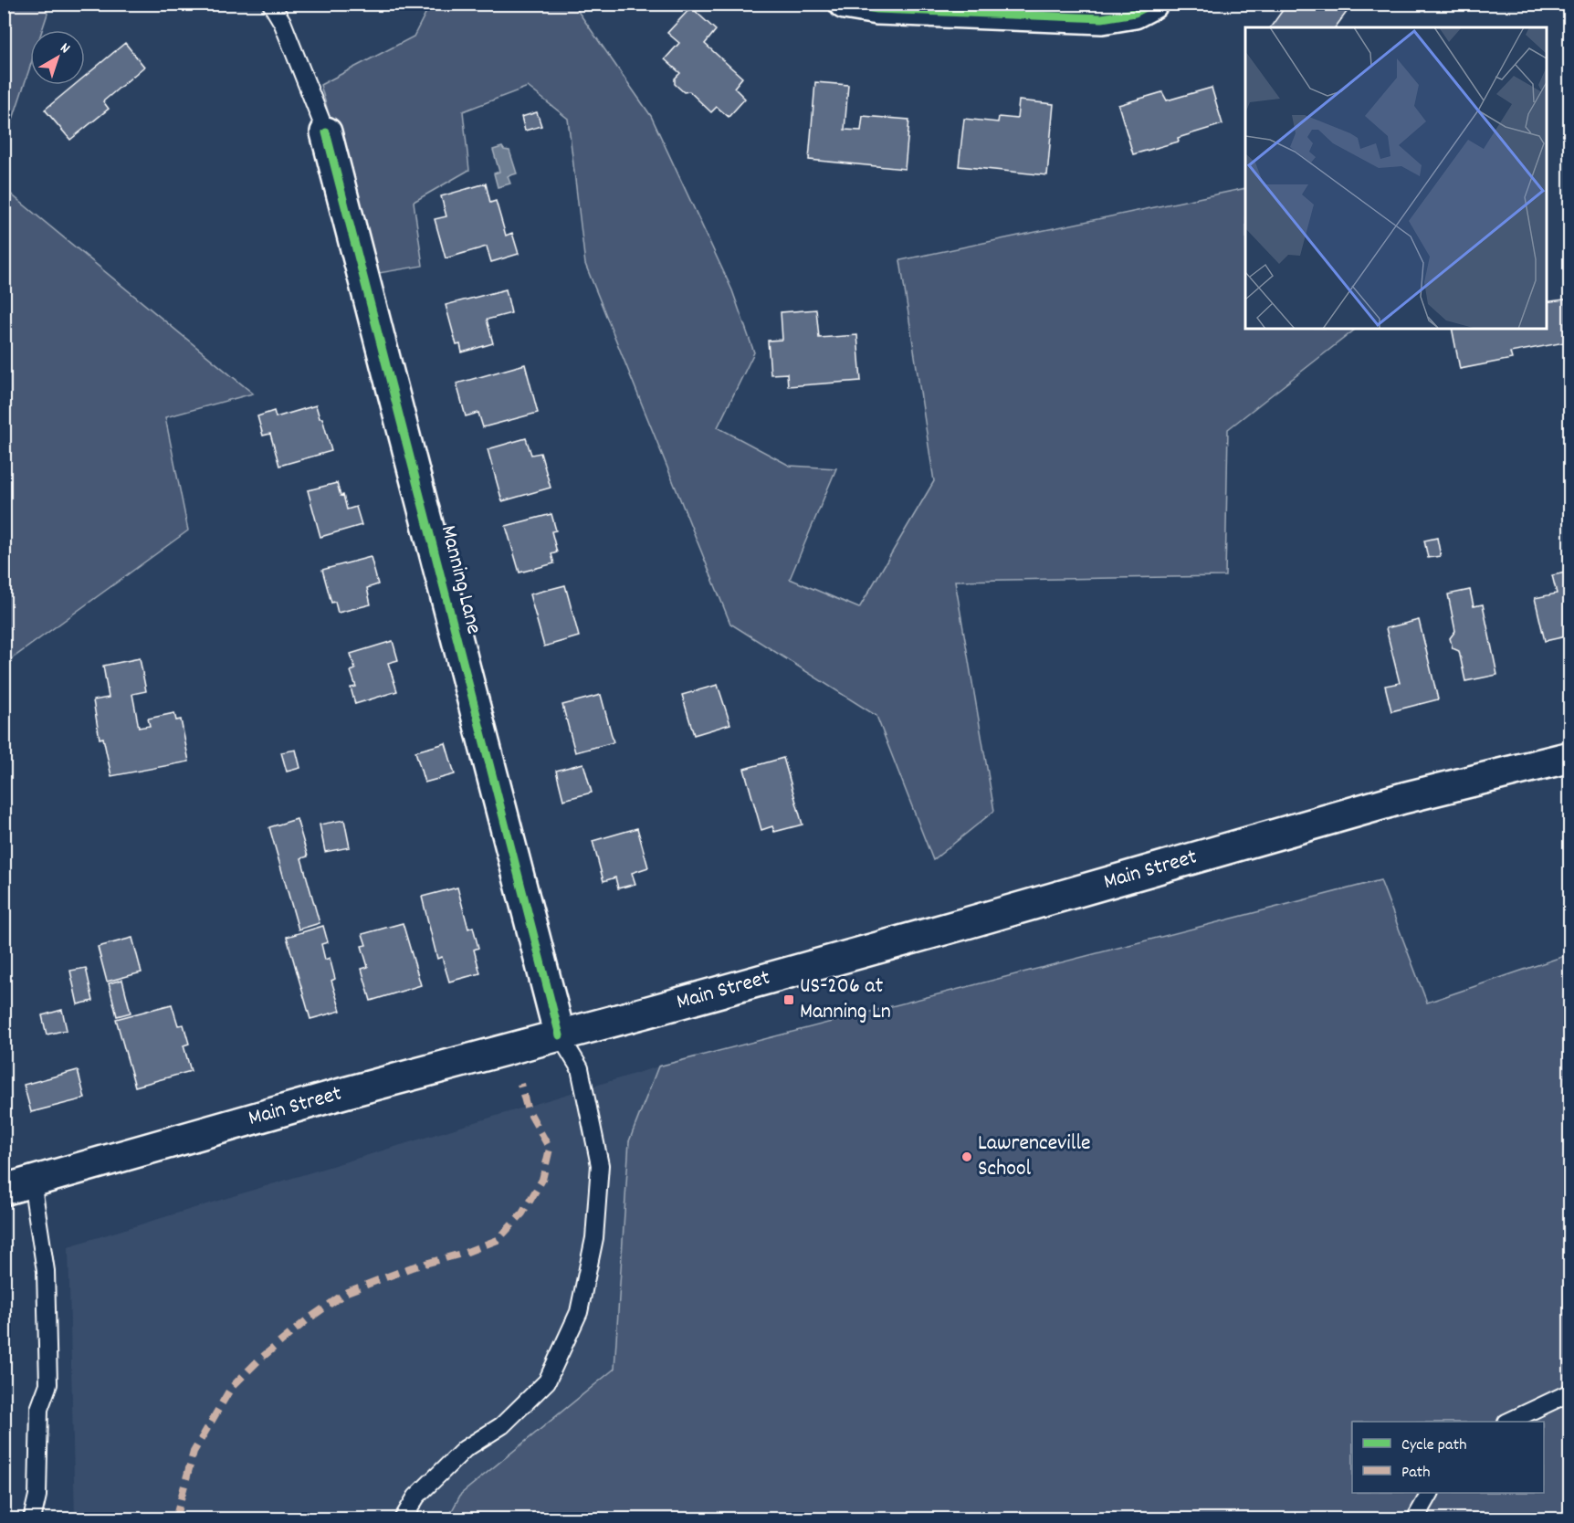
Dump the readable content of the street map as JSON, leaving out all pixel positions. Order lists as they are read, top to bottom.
{
  "streets": {
    "main road": ["Manning Lane", "Main Street"]
  },
  "crossings": [
    ["Manning Lane", "Main Street"]
  ],
  "places": {
    "transit": ["US-206 at Manning Ln"],
    "other": ["Lawrenceville School"]
  },
  "legend": ["Cycle path", "Path"],
  "north": "top right"
}
